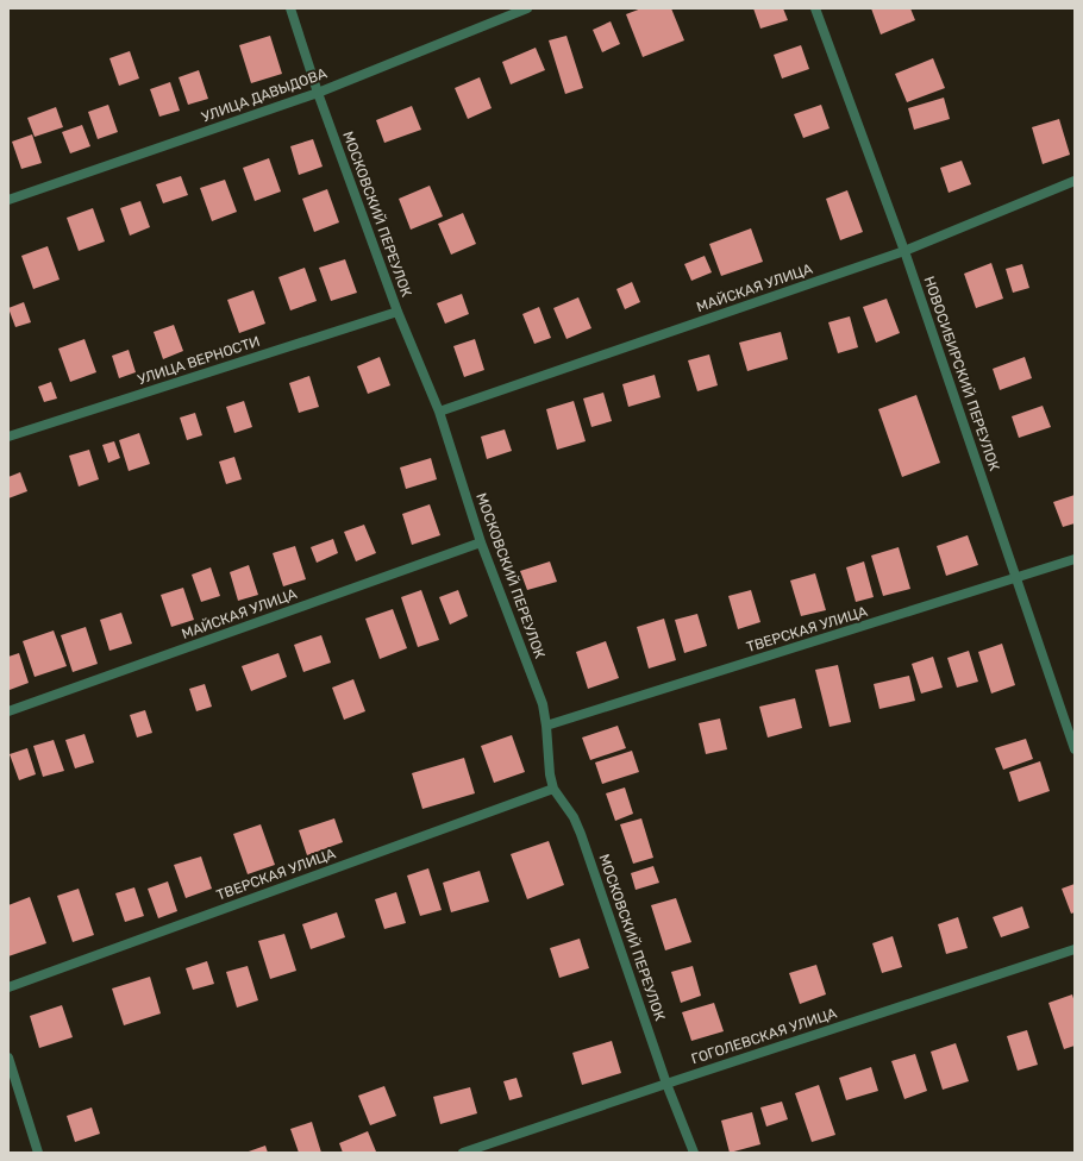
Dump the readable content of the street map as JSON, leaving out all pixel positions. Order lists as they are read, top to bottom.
{
  "streets": {
    "street": [
      "УЛИЦА ДАВЫДОВА",
      "МОСКОВСКИЙ ПЕРЕУЛОК",
      "МАЙСКАЯ УЛИЦА",
      "УЛИЦА ВЕРНОСТИ",
      "НОВОСИБИРСКИЙ ПЕРЕУЛОК",
      "ТВЕРСКАЯ УЛИЦА",
      "ГОГОЛЕВСКАЯ УЛИЦА"
    ]
  },
  "crossings": [
    ["УЛИЦА ДАВЫДОВА", "МОСКОВСКИЙ ПЕРЕУЛОК"],
    ["МОСКОВСКИЙ ПЕРЕУЛОК", "МАЙСКАЯ УЛИЦА"],
    ["МОСКОВСКИЙ ПЕРЕУЛОК", "УЛИЦА ВЕРНОСТИ"],
    ["МОСКОВСКИЙ ПЕРЕУЛОК", "ТВЕРСКАЯ УЛИЦА"],
    ["МОСКОВСКИЙ ПЕРЕУЛОК", "ГОГОЛЕВСКАЯ УЛИЦА"],
    ["МАЙСКАЯ УЛИЦА", "НОВОСИБИРСКИЙ ПЕРЕУЛОК"],
    ["НОВОСИБИРСКИЙ ПЕРЕУЛОК", "ТВЕРСКАЯ УЛИЦА"]
  ]
}
